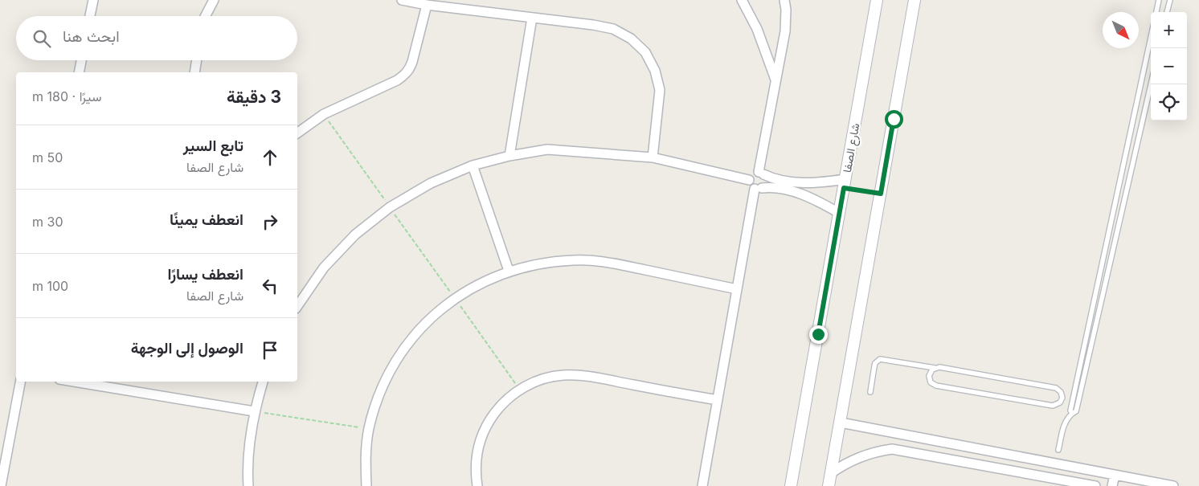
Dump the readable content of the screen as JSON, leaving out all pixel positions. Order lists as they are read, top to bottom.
{
  "streets": {
    "street": ["شارع الصفا"]
  },
  "north": "bottom right",
  "page": {
    "map_buttons": ["+", "−"],
    "search": "ابحث هنا",
    "heading": ["3 دقيقة", "سيرًا · 180 m"],
    "list": [
      ["تابع السير", "شارع الصفا", "50 m"],
      ["انعطف يمينًا", "30 m"],
      ["انعطف يسارًا", "شارع الصفا", "100 m"],
      "الوصول إلى الوجهة"
    ]
  }
}
